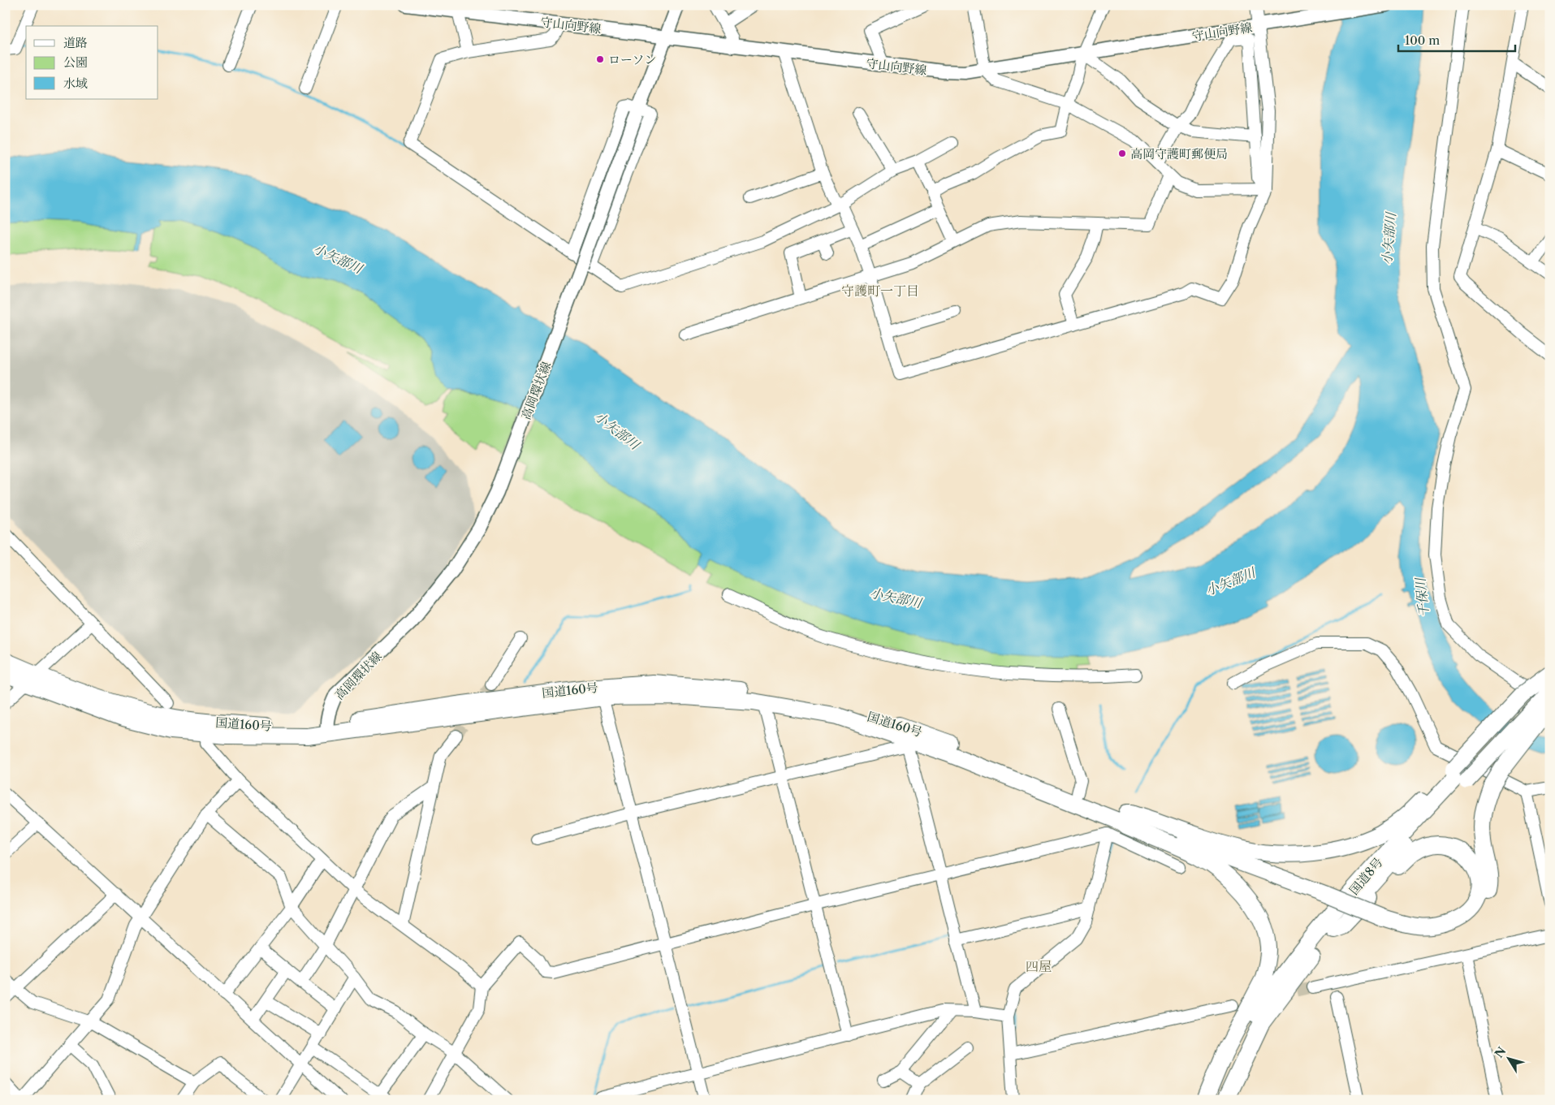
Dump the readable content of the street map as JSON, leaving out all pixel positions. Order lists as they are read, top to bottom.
{
  "streets": {
    "highway": ["国道160号", "国道8号"],
    "main road": ["守山向野線", "高岡環状線"]
  },
  "crossings": [
    ["守山向野線", "高岡環状線"],
    ["高岡環状線", "国道160号"]
  ],
  "districts": ["守護町一丁目", "四屋"],
  "water": ["小矢部川", "千保川"],
  "places": ["ローソン", "高岡守護町郵便局"],
  "legend": ["道路", "公園", "水域"],
  "scale_bar": "100 m",
  "north": "top left"
}
